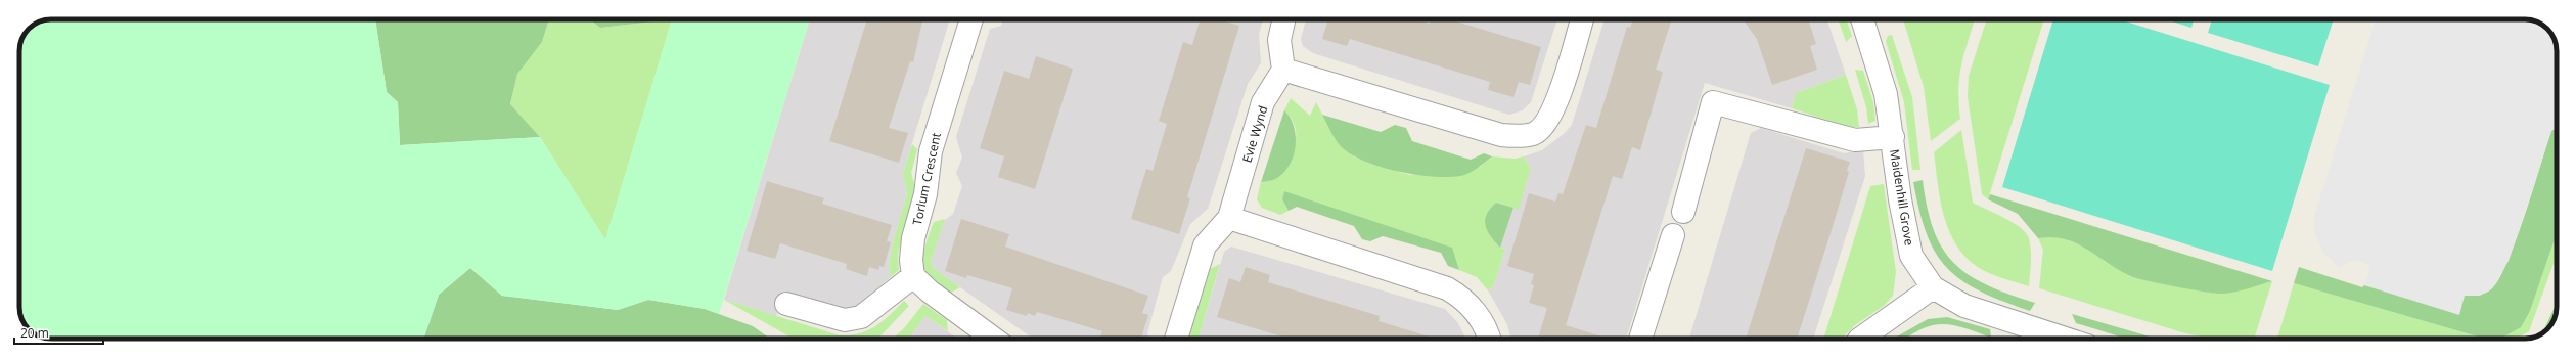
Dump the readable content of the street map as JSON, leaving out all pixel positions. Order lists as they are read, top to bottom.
{
  "streets": {
    "street": ["Evie Wynd", "Torlum Crescent", "Maidenhill Grove"]
  },
  "scale_bar": "20 m"
}
